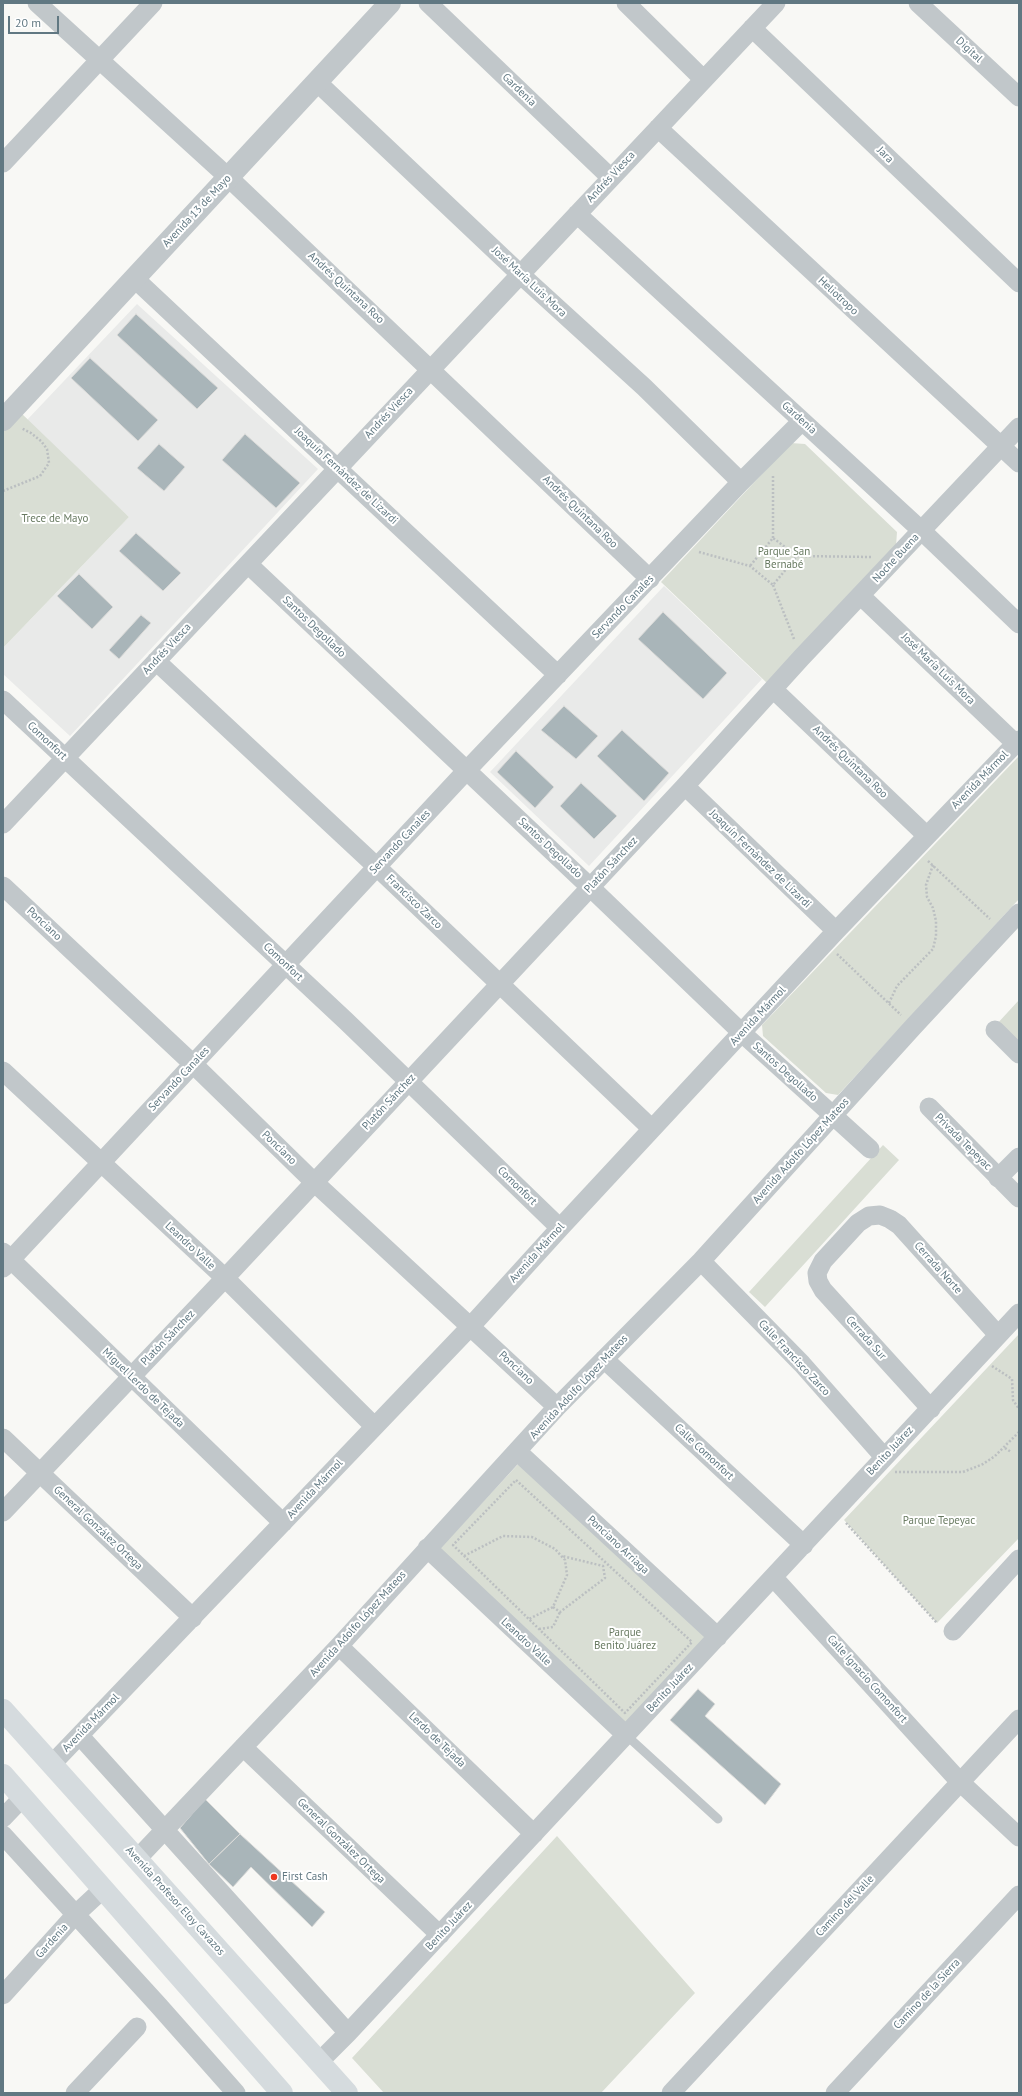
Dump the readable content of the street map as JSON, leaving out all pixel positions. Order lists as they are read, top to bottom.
{
  "streets": {
    "main road": ["Avenida Profesor Eloy Cavazos"],
    "street": [
      "Digital",
      "Gardenia",
      "Jara",
      "Andrés Viesca",
      "Avenida 13 de Mayo",
      "José María Luis Mora",
      "Andrés Quintana Roo",
      "Heliotropo",
      "Joaquín Fernández de Lizardi",
      "Noche Buena",
      "Servando Canales",
      "Santos Degollado",
      "Comonfort",
      "Avenida Mármol",
      "Platón Sánchez",
      "Francisco Zarco",
      "Ponciano",
      "Privada Tepeyac",
      "Avenida Adolfo López Mateos",
      "Leandro Valle",
      "Cerrada Norte",
      "Cerrada Sur",
      "Calle Francisco Zarco",
      "Miguel Lerdo de Tejada",
      "Benito Juárez",
      "Calle Comonfort",
      "General González Ortega",
      "Ponciano Arriaga",
      "Calle Ignacio Comonfort",
      "Lerdo de Tejada",
      "Camino del Valle",
      "Camino de la Sierra"
    ]
  },
  "crossings": [
    ["Gardenia", "Andrés Viesca"],
    ["Gardenia", "Noche Buena"],
    ["Gardenia", "Servando Canales"],
    ["Jara", "Andrés Viesca"],
    ["Andrés Viesca", "José María Luis Mora"],
    ["Andrés Viesca", "Andrés Quintana Roo"],
    ["Andrés Viesca", "Heliotropo"],
    ["Andrés Viesca", "Joaquín Fernández de Lizardi"],
    ["Andrés Viesca", "Santos Degollado"],
    ["Andrés Viesca", "Comonfort"],
    ["Andrés Viesca", "Francisco Zarco"],
    ["Avenida 13 de Mayo", "José María Luis Mora"],
    ["Avenida 13 de Mayo", "Andrés Quintana Roo"],
    ["Avenida 13 de Mayo", "Joaquín Fernández de Lizardi"],
    ["José María Luis Mora", "Noche Buena"],
    ["José María Luis Mora", "Servando Canales"],
    ["José María Luis Mora", "Avenida Mármol"],
    ["Andrés Quintana Roo", "Noche Buena"],
    ["Andrés Quintana Roo", "Servando Canales"],
    ["Andrés Quintana Roo", "Avenida Mármol"],
    ["Andrés Quintana Roo", "Platón Sánchez"],
    ["Heliotropo", "Noche Buena"],
    ["Joaquín Fernández de Lizardi", "Servando Canales"],
    ["Joaquín Fernández de Lizardi", "Avenida Mármol"],
    ["Joaquín Fernández de Lizardi", "Platón Sánchez"],
    ["Noche Buena", "Platón Sánchez"],
    ["Servando Canales", "Santos Degollado"],
    ["Servando Canales", "Comonfort"],
    ["Servando Canales", "Francisco Zarco"],
    ["Servando Canales", "Ponciano"],
    ["Servando Canales", "Leandro Valle"],
    ["Servando Canales", "Miguel Lerdo de Tejada"],
    ["Santos Degollado", "Avenida Mármol"],
    ["Santos Degollado", "Platón Sánchez"],
    ["Santos Degollado", "Avenida Adolfo López Mateos"],
    ["Comonfort", "Avenida Mármol"],
    ["Comonfort", "Platón Sánchez"],
    ["Avenida Mármol", "Francisco Zarco"],
    ["Avenida Mármol", "Ponciano"],
    ["Avenida Mármol", "Leandro Valle"],
    ["Avenida Mármol", "Miguel Lerdo de Tejada"],
    ["Avenida Mármol", "General González Ortega"],
    ["Avenida Mármol", "Avenida Profesor Eloy Cavazos"],
    ["Platón Sánchez", "Francisco Zarco"],
    ["Platón Sánchez", "Ponciano"],
    ["Platón Sánchez", "Leandro Valle"],
    ["Platón Sánchez", "Miguel Lerdo de Tejada"],
    ["Platón Sánchez", "General González Ortega"],
    ["Ponciano", "Avenida Adolfo López Mateos"],
    ["Avenida Adolfo López Mateos", "Leandro Valle"],
    ["Avenida Adolfo López Mateos", "Calle Francisco Zarco"],
    ["Avenida Adolfo López Mateos", "Calle Comonfort"],
    ["Avenida Adolfo López Mateos", "General González Ortega"],
    ["Avenida Adolfo López Mateos", "Ponciano Arriaga"],
    ["Avenida Adolfo López Mateos", "Lerdo de Tejada"],
    ["Avenida Adolfo López Mateos", "Avenida Profesor Eloy Cavazos"],
    ["Leandro Valle", "Benito Juárez"],
    ["Cerrada Norte", "Cerrada Sur"],
    ["Cerrada Norte", "Benito Juárez"],
    ["Cerrada Sur", "Benito Juárez"],
    ["Calle Francisco Zarco", "Benito Juárez"],
    ["Benito Juárez", "Calle Comonfort"],
    ["Benito Juárez", "General González Ortega"],
    ["Benito Juárez", "Ponciano Arriaga"],
    ["Benito Juárez", "Calle Ignacio Comonfort"],
    ["Benito Juárez", "Lerdo de Tejada"],
    ["Benito Juárez", "Avenida Profesor Eloy Cavazos"],
    ["Calle Ignacio Comonfort", "Camino del Valle"]
  ],
  "parks": [
    "Trece de Mayo",
    "Parque San Bernabé",
    "Parque Tepeyac",
    "Parque Benito Juárez"
  ],
  "places": ["First Cash"],
  "scale_bar": "20 m"
}
